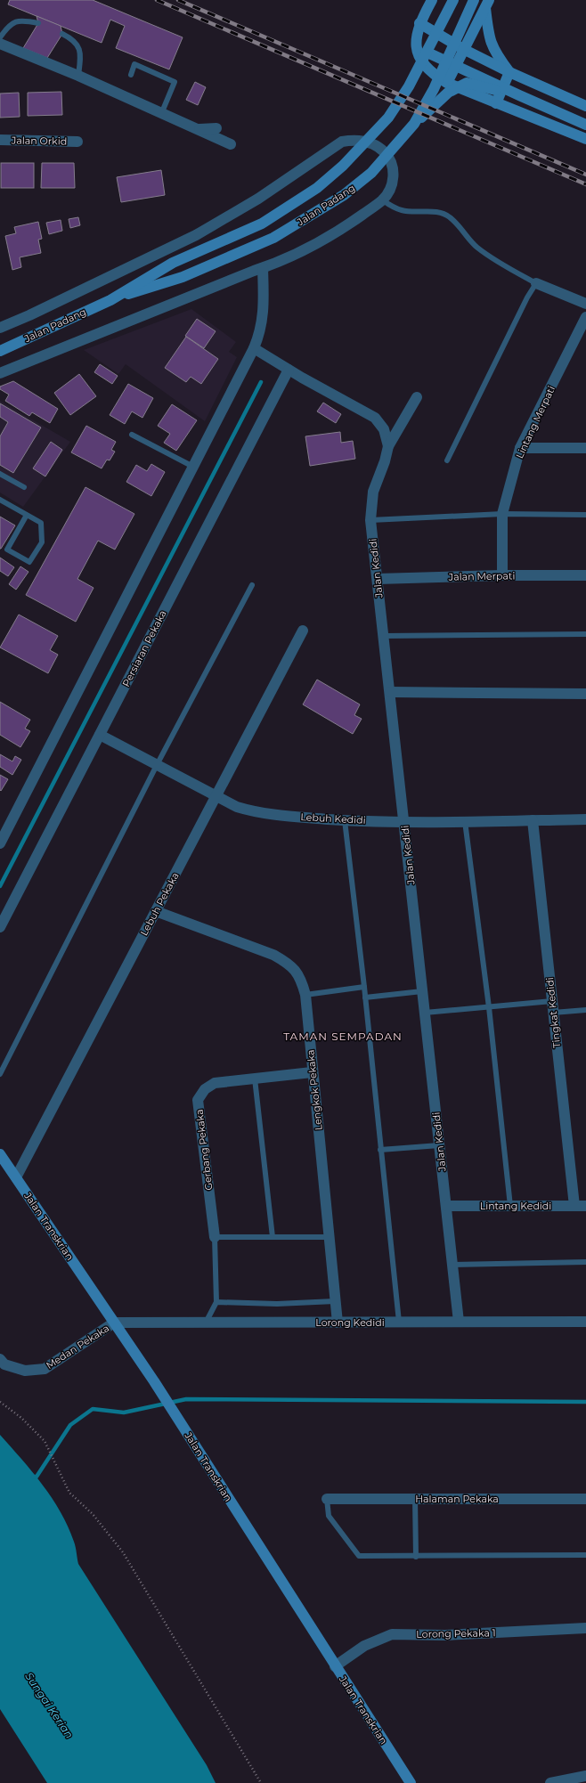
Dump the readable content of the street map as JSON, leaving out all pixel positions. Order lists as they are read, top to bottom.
{
  "streets": {
    "street": [
      "Jalan Orkid",
      "Jalan Padang",
      "Lintang Merpati",
      "Jalan Kedidi",
      "Jalan Merpati",
      "Persiaran Pekaka",
      "Lebuh Kedidi",
      "Lebuh Pekaka",
      "Tingkat Kedidi",
      "Lengkok Pekaka",
      "Gerbang Pekaka",
      "Lintang Kedidi",
      "Jalan Transkrian",
      "Lorong Kedidi",
      "Medan Pekaka",
      "Halaman Pekaka",
      "Lorong Pekaka 1"
    ]
  },
  "crossings": [
    ["Lintang Merpati", "Jalan Merpati"],
    ["Jalan Kedidi", "Jalan Merpati"],
    ["Jalan Kedidi", "Lebuh Kedidi"],
    ["Jalan Kedidi", "Lintang Kedidi"],
    ["Jalan Kedidi", "Lorong Kedidi"],
    ["Persiaran Pekaka", "Lebuh Kedidi"],
    ["Lebuh Kedidi", "Lebuh Pekaka"],
    ["Lebuh Kedidi", "Tingkat Kedidi"],
    ["Lebuh Pekaka", "Lengkok Pekaka"],
    ["Lebuh Pekaka", "Jalan Transkrian"],
    ["Tingkat Kedidi", "Lintang Kedidi"],
    ["Lengkok Pekaka", "Gerbang Pekaka"],
    ["Lengkok Pekaka", "Lorong Kedidi"],
    ["Jalan Transkrian", "Lorong Kedidi"],
    ["Jalan Transkrian", "Medan Pekaka"],
    ["Jalan Transkrian", "Lorong Pekaka 1"],
    ["Lorong Kedidi", "Medan Pekaka"]
  ],
  "districts": ["TAMAN SEMPADAN"],
  "water": ["Sungai Kerian"]
}
